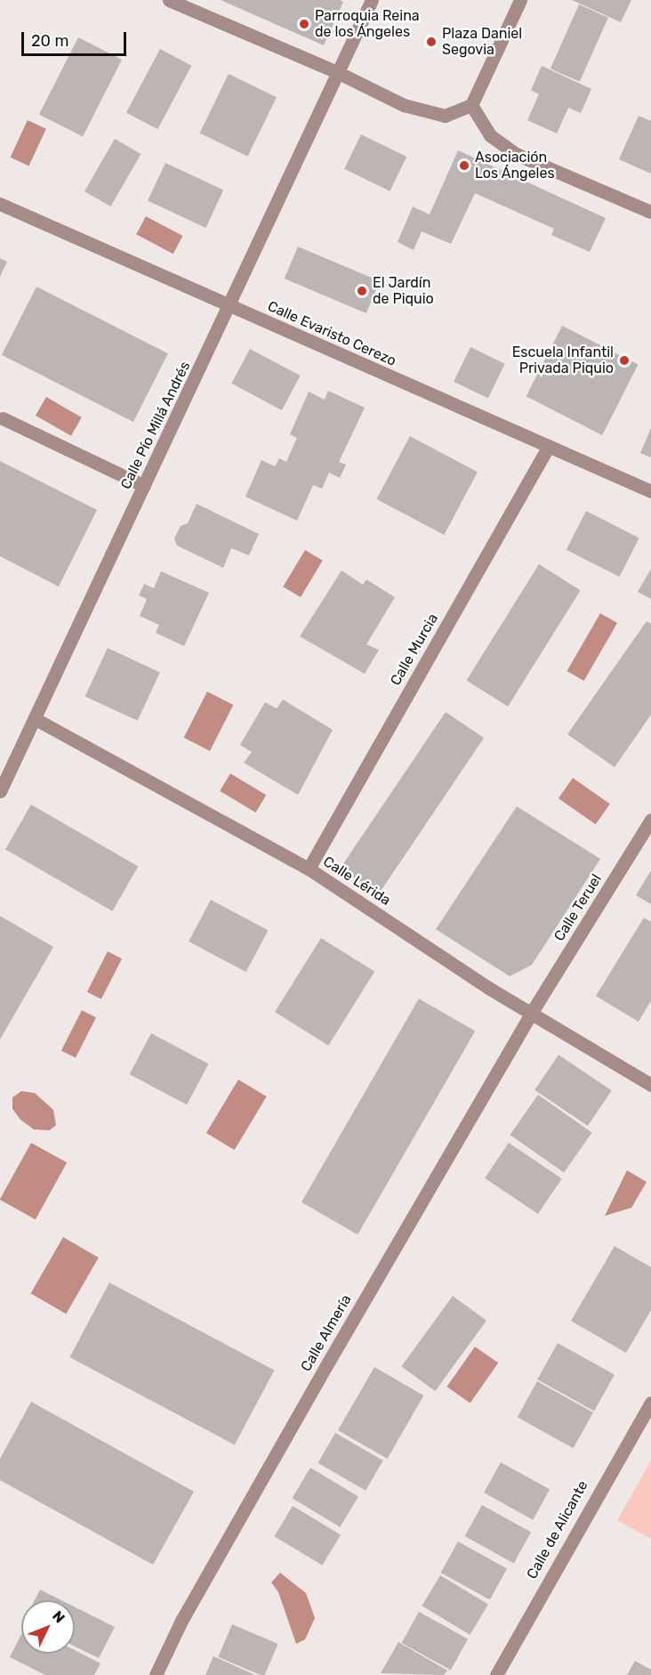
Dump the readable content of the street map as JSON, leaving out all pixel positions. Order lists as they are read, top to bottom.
{
  "streets": {
    "street": [
      "Calle Evaristo Cerezo",
      "Calle Pío Millá Andrés",
      "Calle Murcia",
      "Calle Lérida",
      "Calle Teruel",
      "Calle Almería",
      "Calle de Alicante"
    ]
  },
  "crossings": [
    ["Calle Evaristo Cerezo", "Calle Pío Millá Andrés"],
    ["Calle Evaristo Cerezo", "Calle Murcia"],
    ["Calle Pío Millá Andrés", "Calle Lérida"],
    ["Calle Murcia", "Calle Lérida"],
    ["Calle Lérida", "Calle Teruel"],
    ["Calle Lérida", "Calle Almería"],
    ["Calle Teruel", "Calle Almería"]
  ],
  "places": [
    "Parroquia Reina de los Ángeles",
    "Plaza Daniel Segovia",
    "Asociación Los Ángeles",
    "El Jardín de Piquio",
    "Escuela Infantil Privada Piquio"
  ],
  "scale_bar": "20 m",
  "north": "top right"
}
